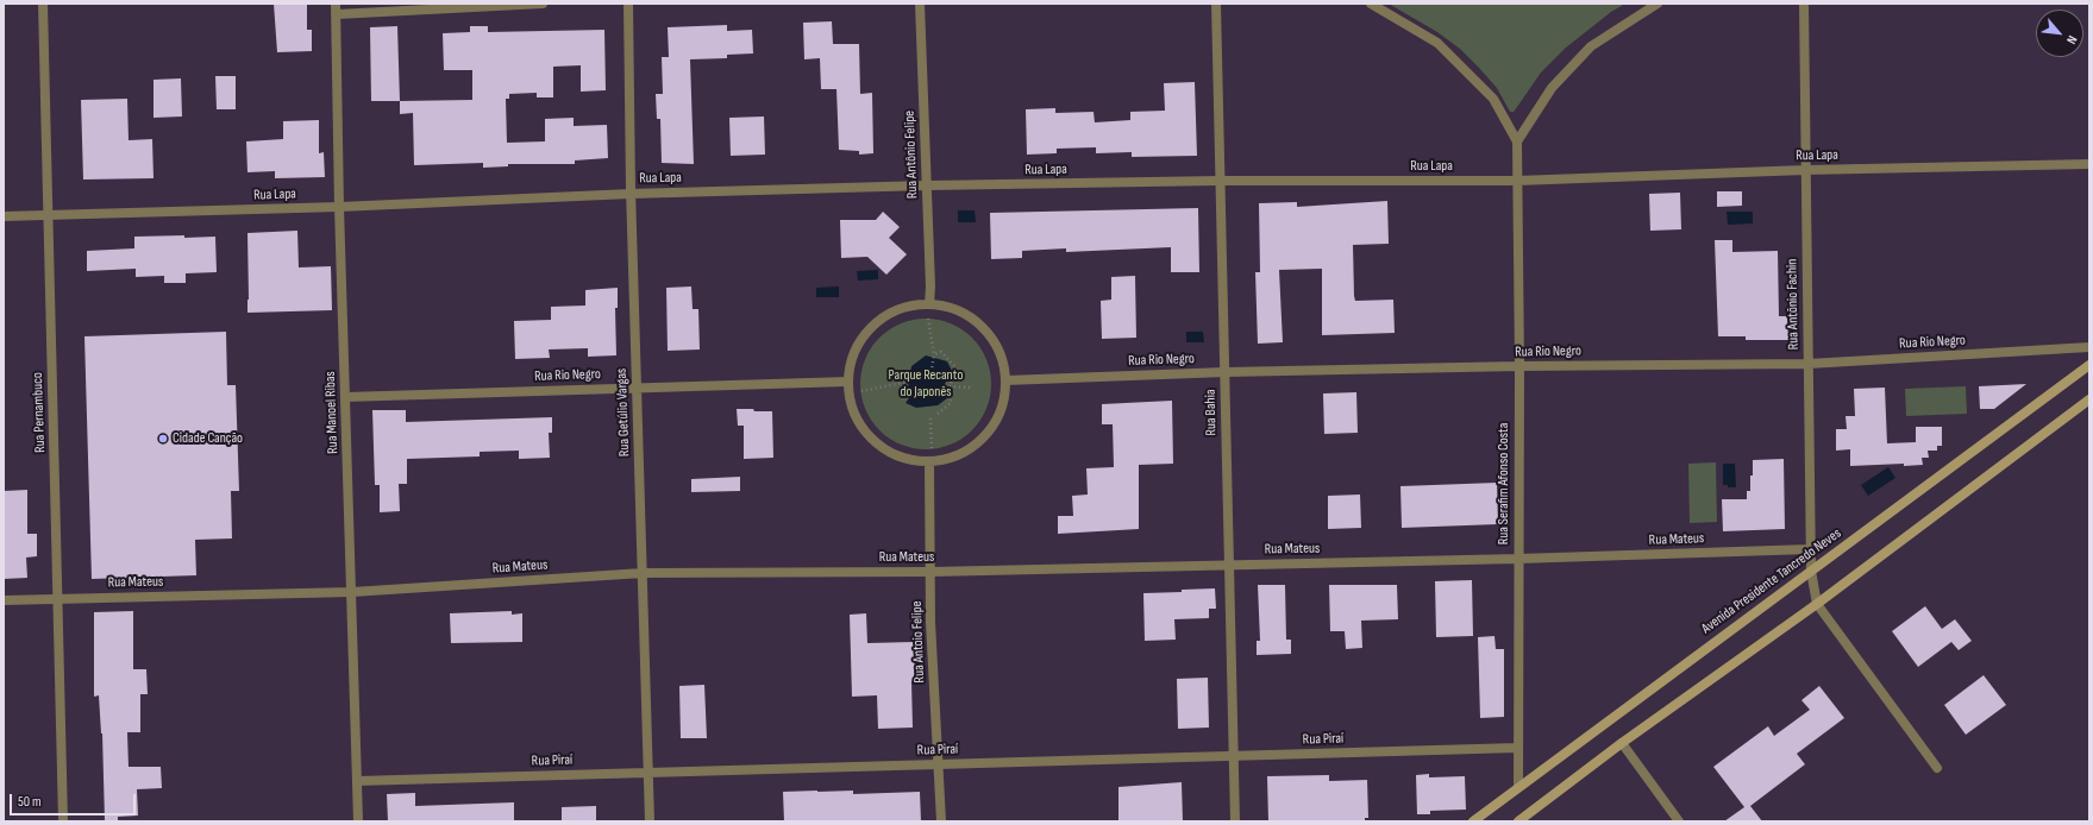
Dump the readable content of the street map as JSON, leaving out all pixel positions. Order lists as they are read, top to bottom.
{
  "streets": {
    "main road": ["Avenida Presidente Tancredo Neves"],
    "street": [
      "Rua Antônio Felipe",
      "Rua Lapa",
      "Rua Antônio Fachin",
      "Rua Rio Negro",
      "Rua Pernambuco",
      "Rua Manoel Ribas",
      "Rua Getúlio Vargas",
      "Rua Bahia",
      "Rua Serafim Afonso Costa",
      "Rua Mateus",
      "Rua Antoio Felipe",
      "Rua Piraí"
    ]
  },
  "crossings": [
    ["Rua Antônio Felipe", "Rua Lapa"],
    ["Rua Antônio Felipe", "Rua Rio Negro"],
    ["Rua Antônio Felipe", "Rua Antoio Felipe"],
    ["Rua Lapa", "Rua Antônio Fachin"],
    ["Rua Lapa", "Rua Pernambuco"],
    ["Rua Lapa", "Rua Manoel Ribas"],
    ["Rua Lapa", "Rua Getúlio Vargas"],
    ["Rua Lapa", "Rua Bahia"],
    ["Rua Lapa", "Rua Serafim Afonso Costa"],
    ["Rua Antônio Fachin", "Rua Rio Negro"],
    ["Rua Antônio Fachin", "Rua Mateus"],
    ["Rua Antônio Fachin", "Avenida Presidente Tancredo Neves"],
    ["Rua Rio Negro", "Rua Manoel Ribas"],
    ["Rua Rio Negro", "Rua Getúlio Vargas"],
    ["Rua Rio Negro", "Rua Bahia"],
    ["Rua Rio Negro", "Rua Serafim Afonso Costa"],
    ["Rua Rio Negro", "Rua Antoio Felipe"],
    ["Rua Pernambuco", "Rua Mateus"],
    ["Rua Manoel Ribas", "Rua Mateus"],
    ["Rua Manoel Ribas", "Rua Piraí"],
    ["Rua Getúlio Vargas", "Rua Mateus"],
    ["Rua Getúlio Vargas", "Rua Piraí"],
    ["Rua Bahia", "Rua Mateus"],
    ["Rua Bahia", "Rua Piraí"],
    ["Rua Serafim Afonso Costa", "Rua Mateus"],
    ["Rua Serafim Afonso Costa", "Avenida Presidente Tancredo Neves"],
    ["Rua Serafim Afonso Costa", "Rua Piraí"],
    ["Rua Mateus", "Rua Antoio Felipe"],
    ["Rua Antoio Felipe", "Rua Piraí"]
  ],
  "parks": ["Parque Recanto do Japonês"],
  "places": ["Cidade Canção"],
  "scale_bar": "50 m",
  "north": "bottom right"
}
